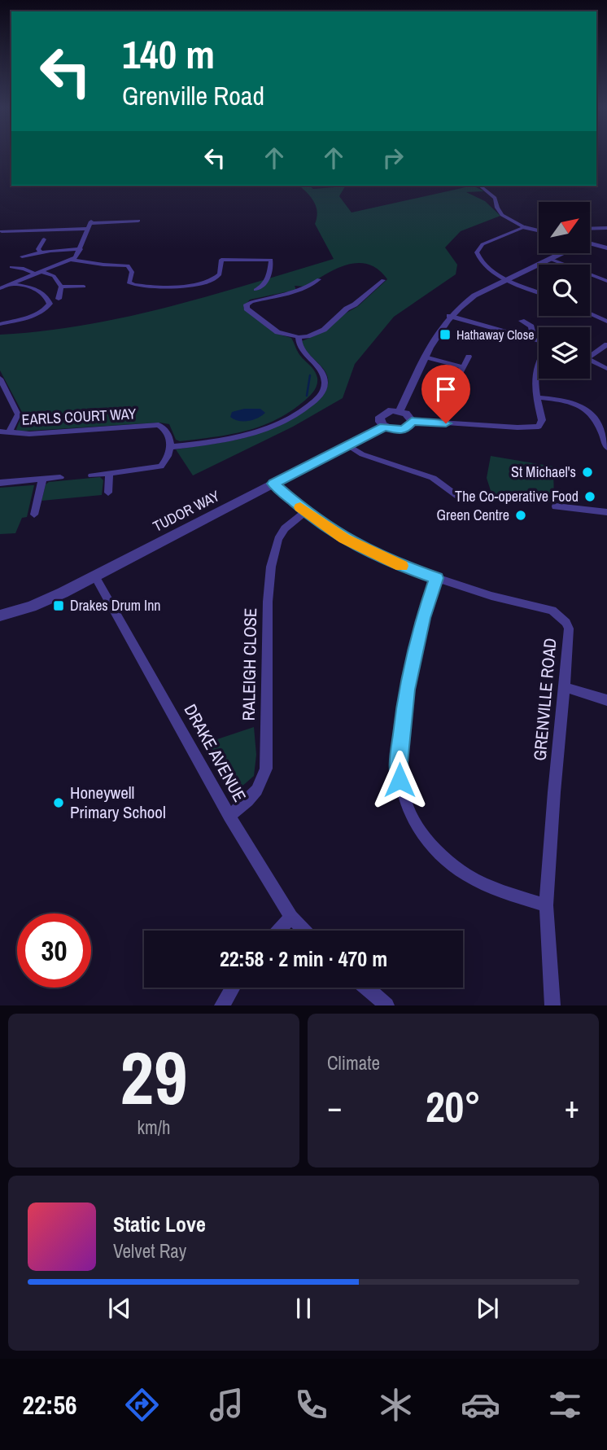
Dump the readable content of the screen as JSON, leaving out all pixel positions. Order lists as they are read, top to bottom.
{
  "streets": {
    "street": [
      "EARLS COURT WAY",
      "TUDOR WAY",
      "RALEIGH CLOSE",
      "GRENVILLE ROAD",
      "DRAKE AVENUE"
    ]
  },
  "crossings": [
    ["TUDOR WAY", "GRENVILLE ROAD"],
    ["TUDOR WAY", "DRAKE AVENUE"],
    ["RALEIGH CLOSE", "GRENVILLE ROAD"],
    ["RALEIGH CLOSE", "DRAKE AVENUE"]
  ],
  "places": {
    "transit": ["Hathaway Close", "Drakes Drum Inn"],
    "other": [
      "St Michael's",
      "The Co-operative Food",
      "Green Centre",
      "Honeywell Primary School"
    ]
  },
  "north": "top right",
  "page": {
    "turn": ["140 m", "Grenville Road"],
    "limit": "30",
    "trip": "22:58 · 2 min · 470 m",
    "tile": [
      ["29", "km/h"],
      "Climate"
    ],
    "heat": ["−", "20°", "+"],
    "song": ["Static Love", "Velvet Ray"],
    "tabs": "22:56"
  }
}
